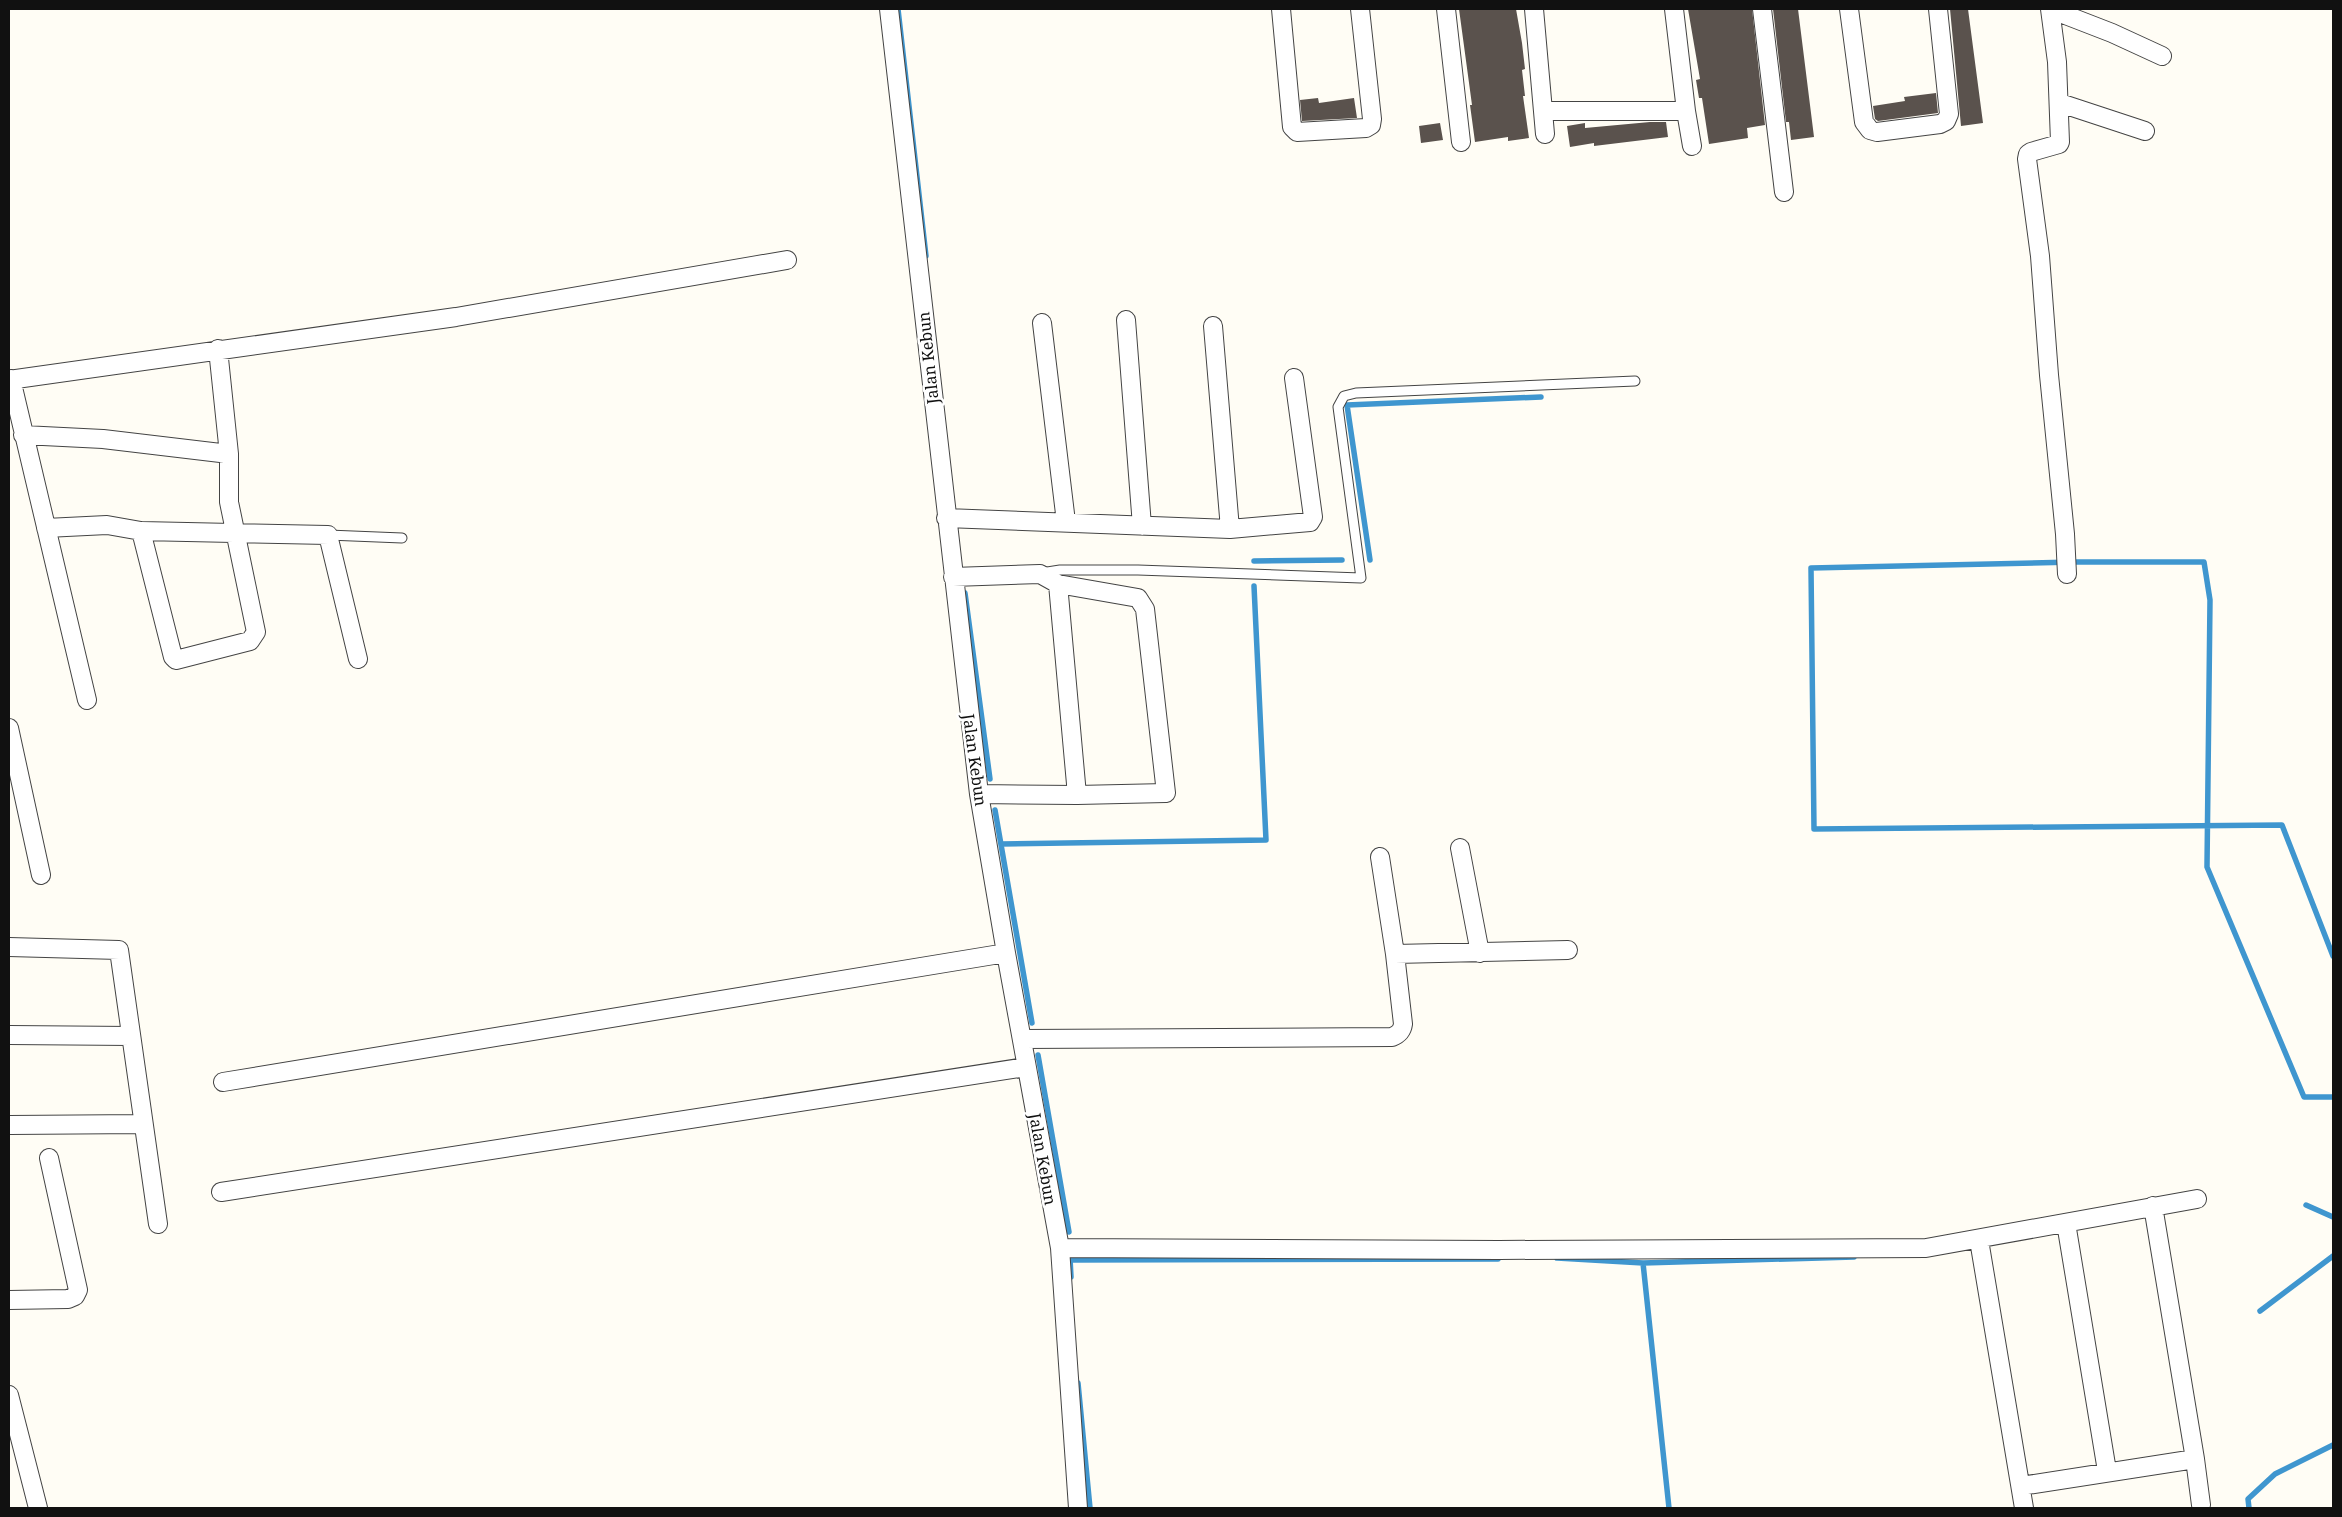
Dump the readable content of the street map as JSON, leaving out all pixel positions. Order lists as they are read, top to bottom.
{
  "streets": {
    "street": ["Jalan Kebun"]
  }
}
